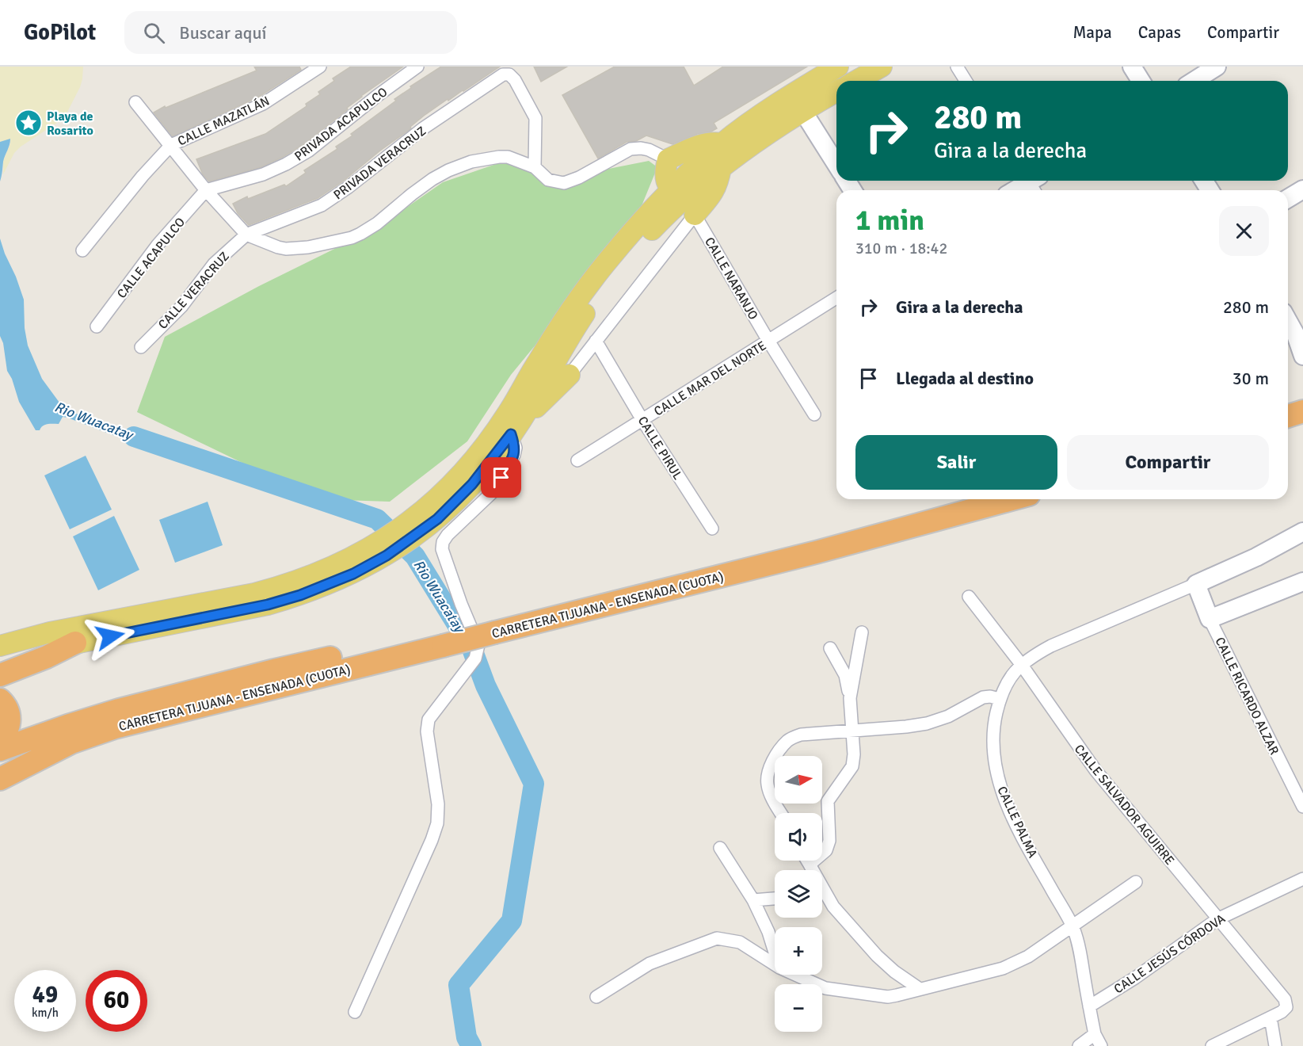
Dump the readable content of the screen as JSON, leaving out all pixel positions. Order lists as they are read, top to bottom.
{
  "streets": {
    "highway": ["CARRETERA TIJUANA - ENSENADA (CUOTA)"],
    "street": [
      "CALLE MAZATLÁN",
      "PRIVADA ACAPULCO",
      "PRIVADA VERACRUZ",
      "CALLE ACAPULCO",
      "CALLE NARANJO",
      "CALLE VERACRUZ",
      "CALLE MAR DEL NORTE",
      "CALLE PIRUL",
      "CALLE RICARDO ALZAR",
      "CALLE SALVADOR AGUIRRE",
      "CALLE PALMA",
      "CALLE JESÚS CÓRDOVA"
    ]
  },
  "crossings": [
    ["PRIVADA ACAPULCO", "CALLE ACAPULCO"],
    ["PRIVADA VERACRUZ", "CALLE VERACRUZ"],
    ["CALLE NARANJO", "CALLE MAR DEL NORTE"],
    ["CALLE MAR DEL NORTE", "CALLE PIRUL"],
    ["CALLE RICARDO ALZAR", "CALLE PALMA"],
    ["CALLE SALVADOR AGUIRRE", "CALLE PALMA"],
    ["CALLE SALVADOR AGUIRRE", "CALLE JESÚS CÓRDOVA"],
    ["CALLE PALMA", "CALLE JESÚS CÓRDOVA"]
  ],
  "water": ["Rio Wuacatay"],
  "places": {
    "place": ["Playa de Rosarito"]
  },
  "north": "right",
  "page": {
    "header": "GoPilot",
    "search": "Buscar aquí",
    "nav": ["Mapa", "Capas", "Compartir"],
    "turn": ["280 m", "Gira a la derecha"],
    "heading": ["1 min", "310 m · 18:42"],
    "list": [
      {
        "name": "Gira a la derecha",
        "value": "280 m"
      },
      {
        "name": "Llegada al destino",
        "value": "30 m"
      }
    ],
    "buttons": ["Salir", "Compartir"],
    "map_buttons": ["+", "−"],
    "speed": "49 km/h",
    "limit": "60"
  }
}
